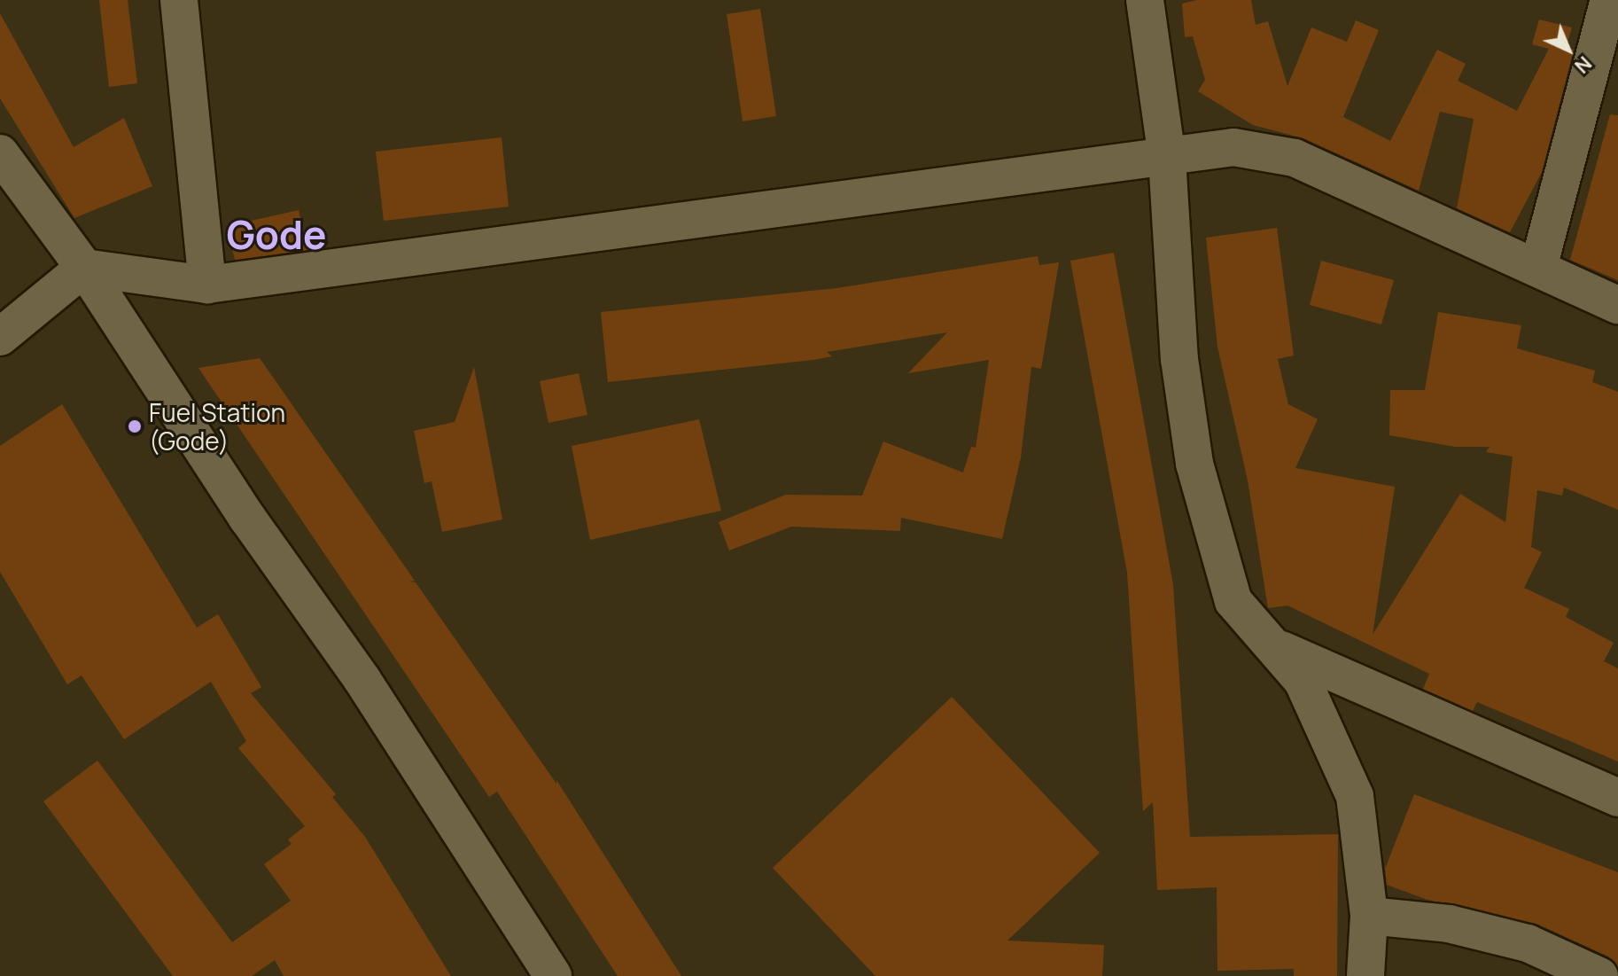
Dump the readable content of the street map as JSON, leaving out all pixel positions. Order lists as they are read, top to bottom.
{
  "districts": ["Gode"],
  "places": ["Fuel Station (Gode)"],
  "north": "bottom right"
}
